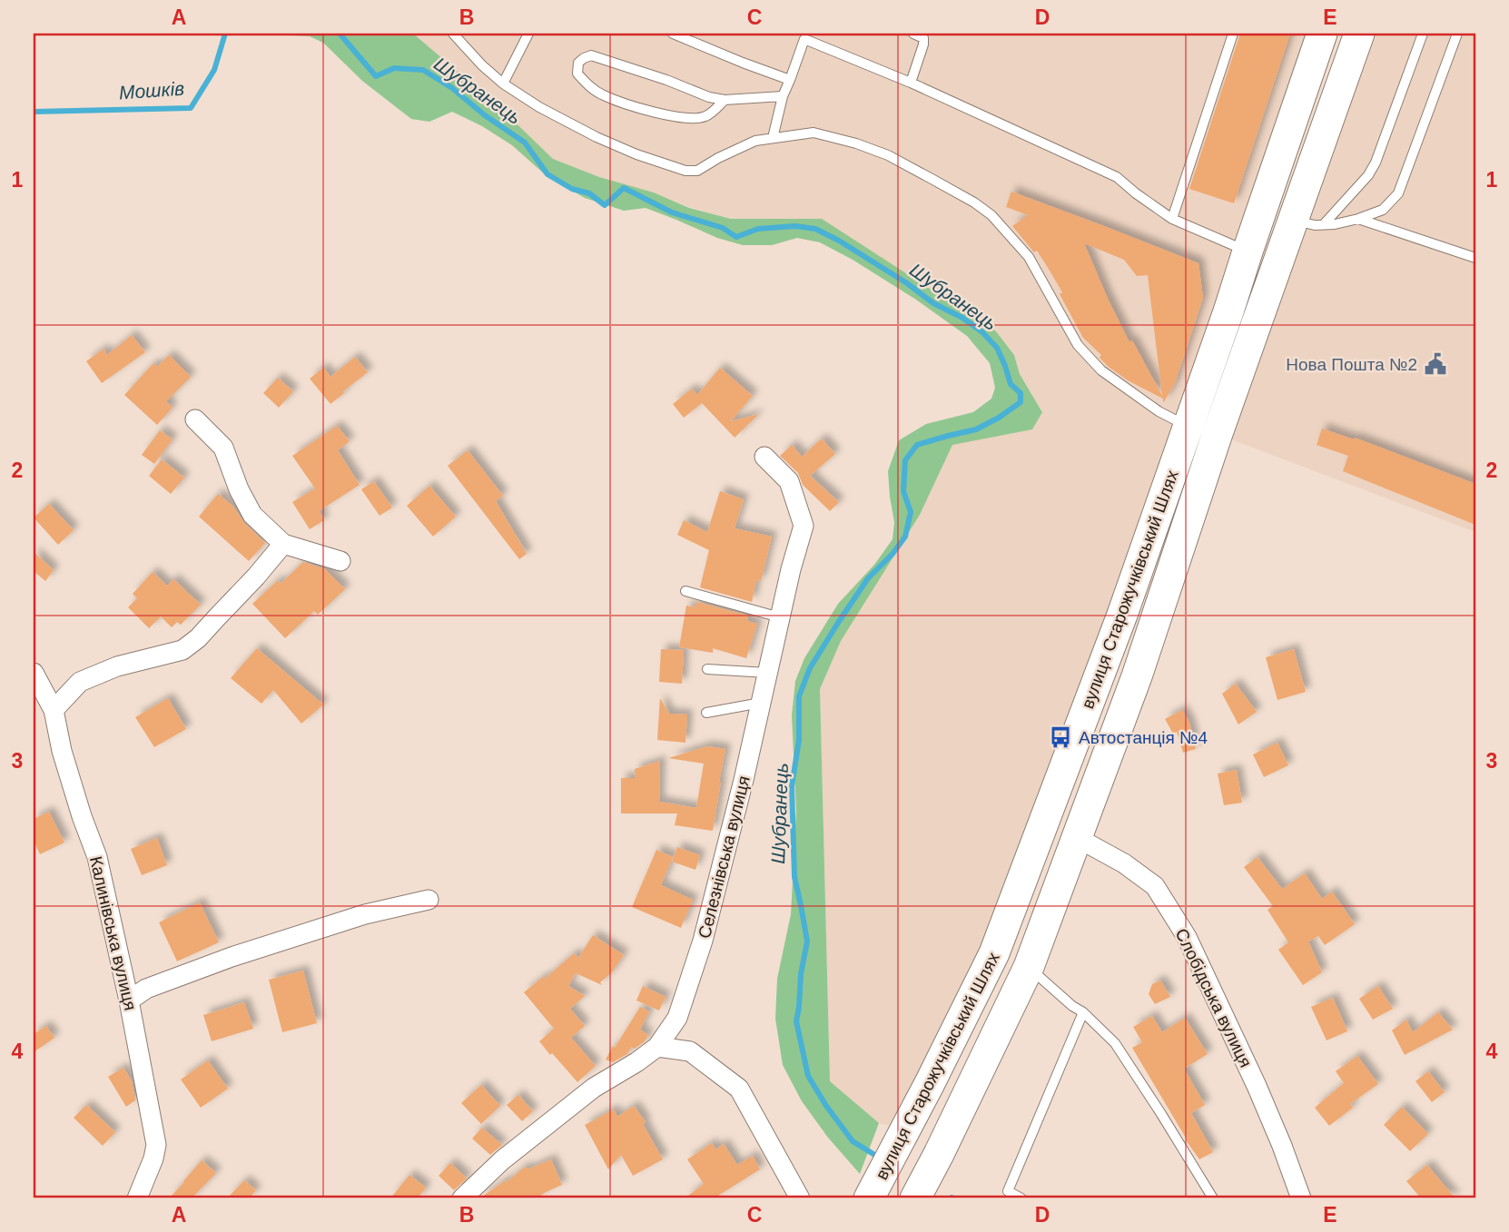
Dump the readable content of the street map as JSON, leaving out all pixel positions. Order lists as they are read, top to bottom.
{
  "streets": {
    "main road": ["вулиця Старожучківський Шлях"],
    "street": ["Селезнівська вулиця", "Калинівська вулиця", "Слобідська вулиця"]
  },
  "crossings": [
    ["вулиця Старожучківський Шлях", "Слобідська вулиця"]
  ],
  "water": ["Мошків", "Шубранець"],
  "places": {
    "public building": ["Нова Пошта №2"],
    "bus stop": ["Автостанція №4"]
  },
  "grid": {
    "columns": [
      "A",
      "B",
      "C",
      "D",
      "E"
    ],
    "rows": [
      "1",
      "2",
      "3",
      "4"
    ]
  }
}
